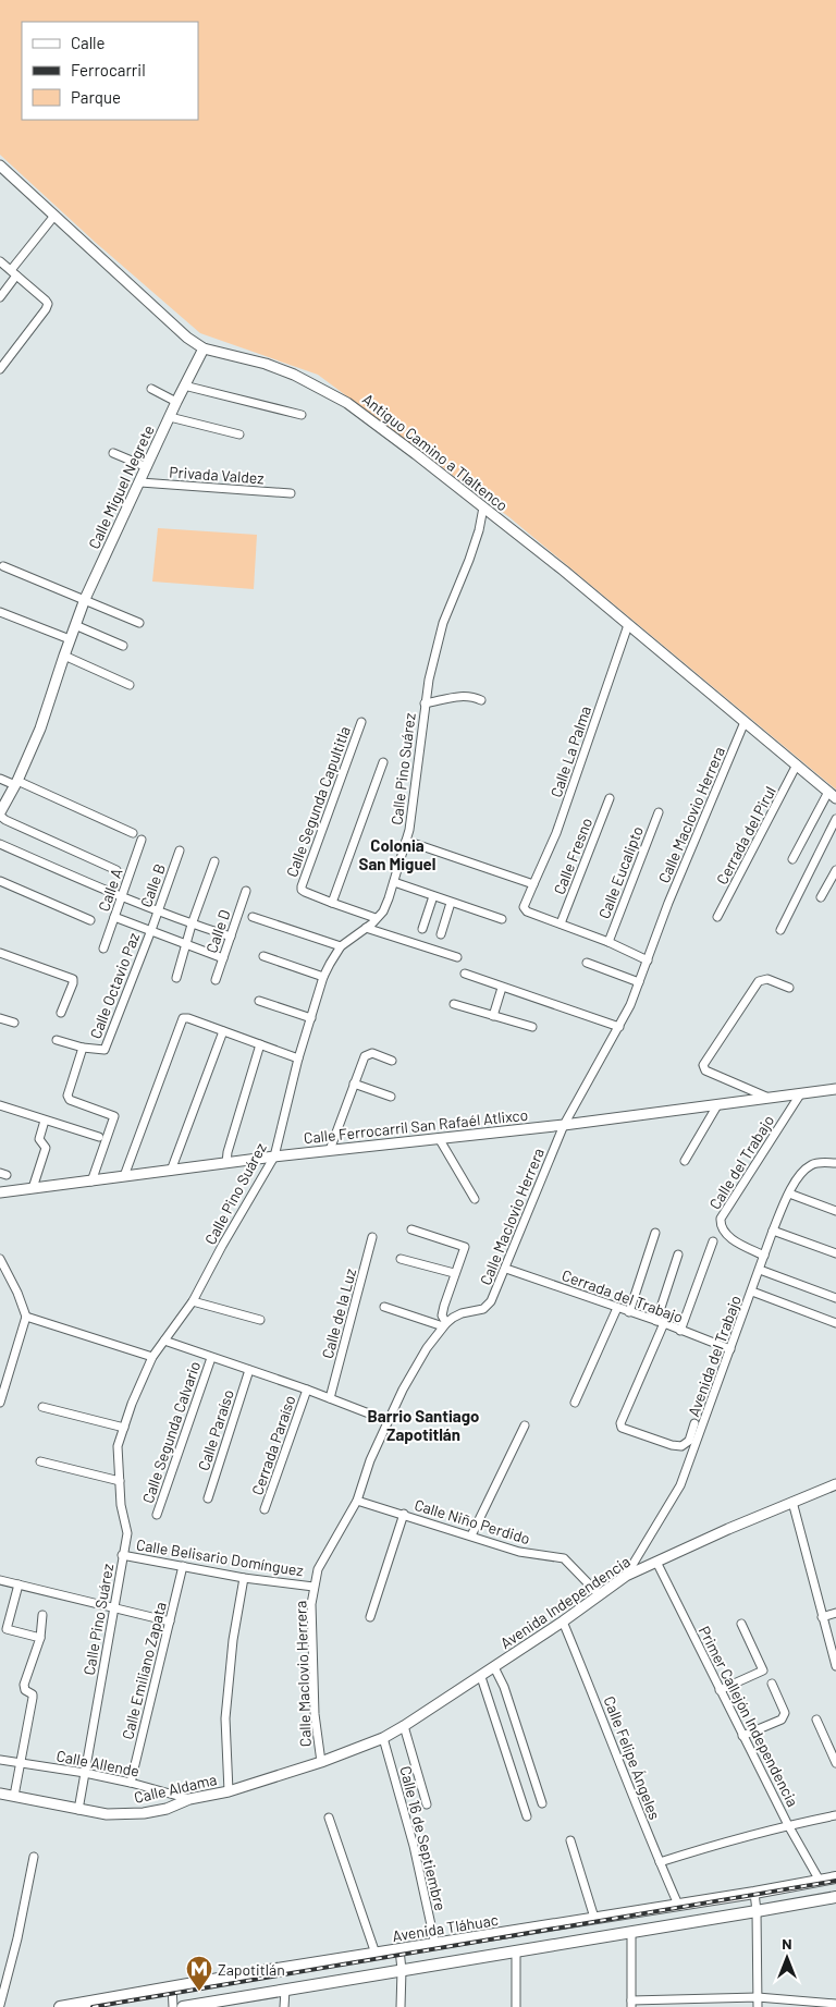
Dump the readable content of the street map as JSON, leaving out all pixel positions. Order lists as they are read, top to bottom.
{
  "streets": {
    "main road": ["Avenida Tláhuac"],
    "street": [
      "Antiguo Camino a Tlaltenco",
      "Privada Valdez",
      "Calle Miguel Negrete",
      "Calle La Palma",
      "Calle Pino Suárez",
      "Calle Segunda Capultitla",
      "Calle Maclovio Herrera",
      "Cerrada del Pirul",
      "Calle Fresno",
      "Calle Eucalipto",
      "Calle B",
      "Calle A",
      "Calle D",
      "Calle Octavio Paz",
      "Calle Ferrocarril San Rafaél Atlixco",
      "Calle del Trabajo",
      "Cerrada del Trabajo",
      "Calle de la Luz",
      "Avenida del Trabajo",
      "Calle Paraíso",
      "Calle Segunda Calvario",
      "Cerrada Paraíso",
      "Calle Niño Perdido",
      "Calle Belisario Domínguez",
      "Avenida Independencia",
      "Calle Emiliano Zapata",
      "Primer Callejón Independencia",
      "Calle Felipe Ángeles",
      "Calle Allende",
      "Calle Aldama",
      "Calle 16 de Septiembre"
    ]
  },
  "crossings": [
    ["Antiguo Camino a Tlaltenco", "Calle Miguel Negrete"],
    ["Antiguo Camino a Tlaltenco", "Calle La Palma"],
    ["Antiguo Camino a Tlaltenco", "Calle Pino Suárez"],
    ["Antiguo Camino a Tlaltenco", "Calle Maclovio Herrera"],
    ["Antiguo Camino a Tlaltenco", "Cerrada del Pirul"],
    ["Privada Valdez", "Calle Miguel Negrete"],
    ["Calle La Palma", "Calle Fresno"],
    ["Calle Pino Suárez", "Calle Ferrocarril San Rafaél Atlixco"],
    ["Calle Pino Suárez", "Calle Belisario Domínguez"],
    ["Calle Pino Suárez", "Calle Allende"],
    ["Calle Pino Suárez", "Calle Aldama"],
    ["Calle Maclovio Herrera", "Calle Ferrocarril San Rafaél Atlixco"],
    ["Calle Maclovio Herrera", "Cerrada del Trabajo"],
    ["Calle Maclovio Herrera", "Calle Niño Perdido"],
    ["Calle Maclovio Herrera", "Calle Belisario Domínguez"],
    ["Calle Maclovio Herrera", "Avenida Independencia"],
    ["Calle Maclovio Herrera", "Calle Aldama"],
    ["Calle B", "Calle Octavio Paz"],
    ["Calle Ferrocarril San Rafaél Atlixco", "Calle del Trabajo"],
    ["Calle del Trabajo", "Avenida del Trabajo"],
    ["Cerrada del Trabajo", "Avenida del Trabajo"],
    ["Avenida del Trabajo", "Avenida Independencia"],
    ["Calle Niño Perdido", "Avenida Independencia"],
    ["Calle Belisario Domínguez", "Calle Emiliano Zapata"],
    ["Avenida Independencia", "Primer Callejón Independencia"],
    ["Avenida Independencia", "Calle Felipe Ángeles"],
    ["Avenida Independencia", "Calle Aldama"],
    ["Avenida Independencia", "Calle 16 de Septiembre"],
    ["Calle Emiliano Zapata", "Calle Allende"],
    ["Primer Callejón Independencia", "Avenida Tláhuac"],
    ["Calle Felipe Ángeles", "Avenida Tláhuac"],
    ["Calle Allende", "Calle Aldama"],
    ["Calle 16 de Septiembre", "Avenida Tláhuac"]
  ],
  "districts": ["Colonia San Miguel", "Barrio Santiago Zapotitlán"],
  "places": {
    "metro station": ["Zapotitlán"]
  },
  "legend": ["Calle", "Ferrocarril", "Parque"],
  "north": "top"
}
